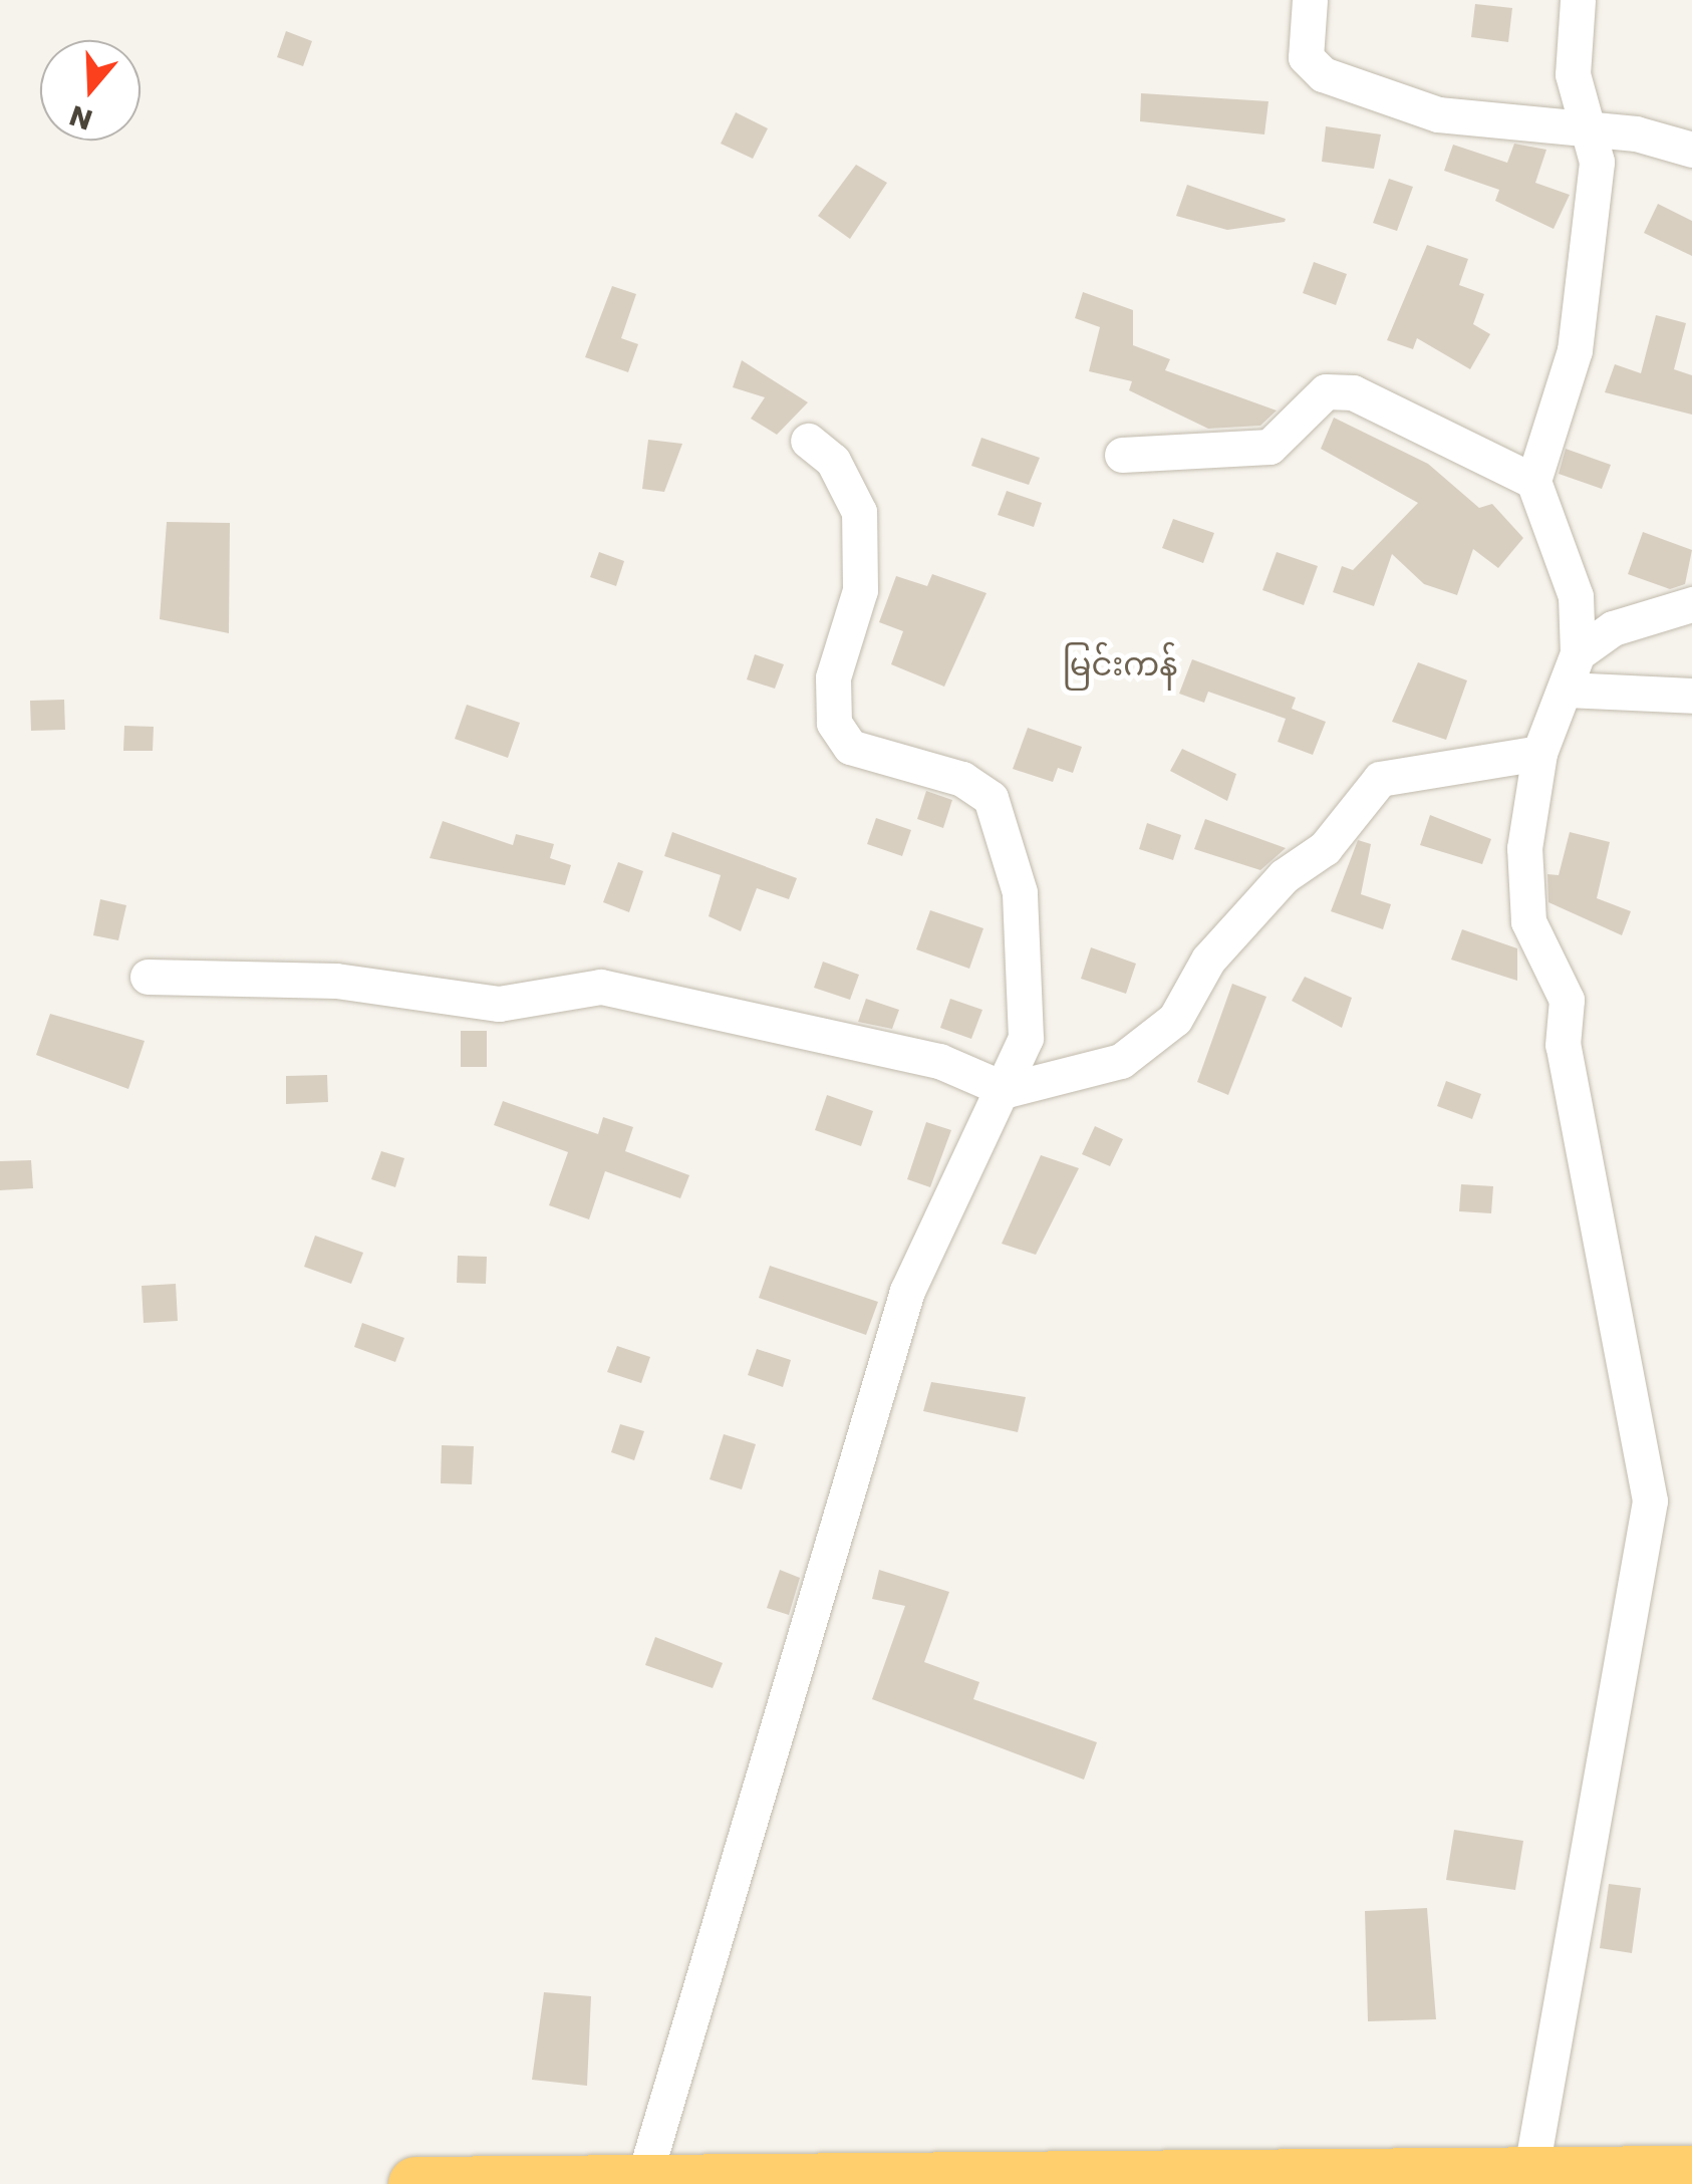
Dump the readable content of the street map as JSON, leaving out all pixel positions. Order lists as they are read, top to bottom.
{
  "districts": ["မြင်းကန်"],
  "north": "bottom"
}
